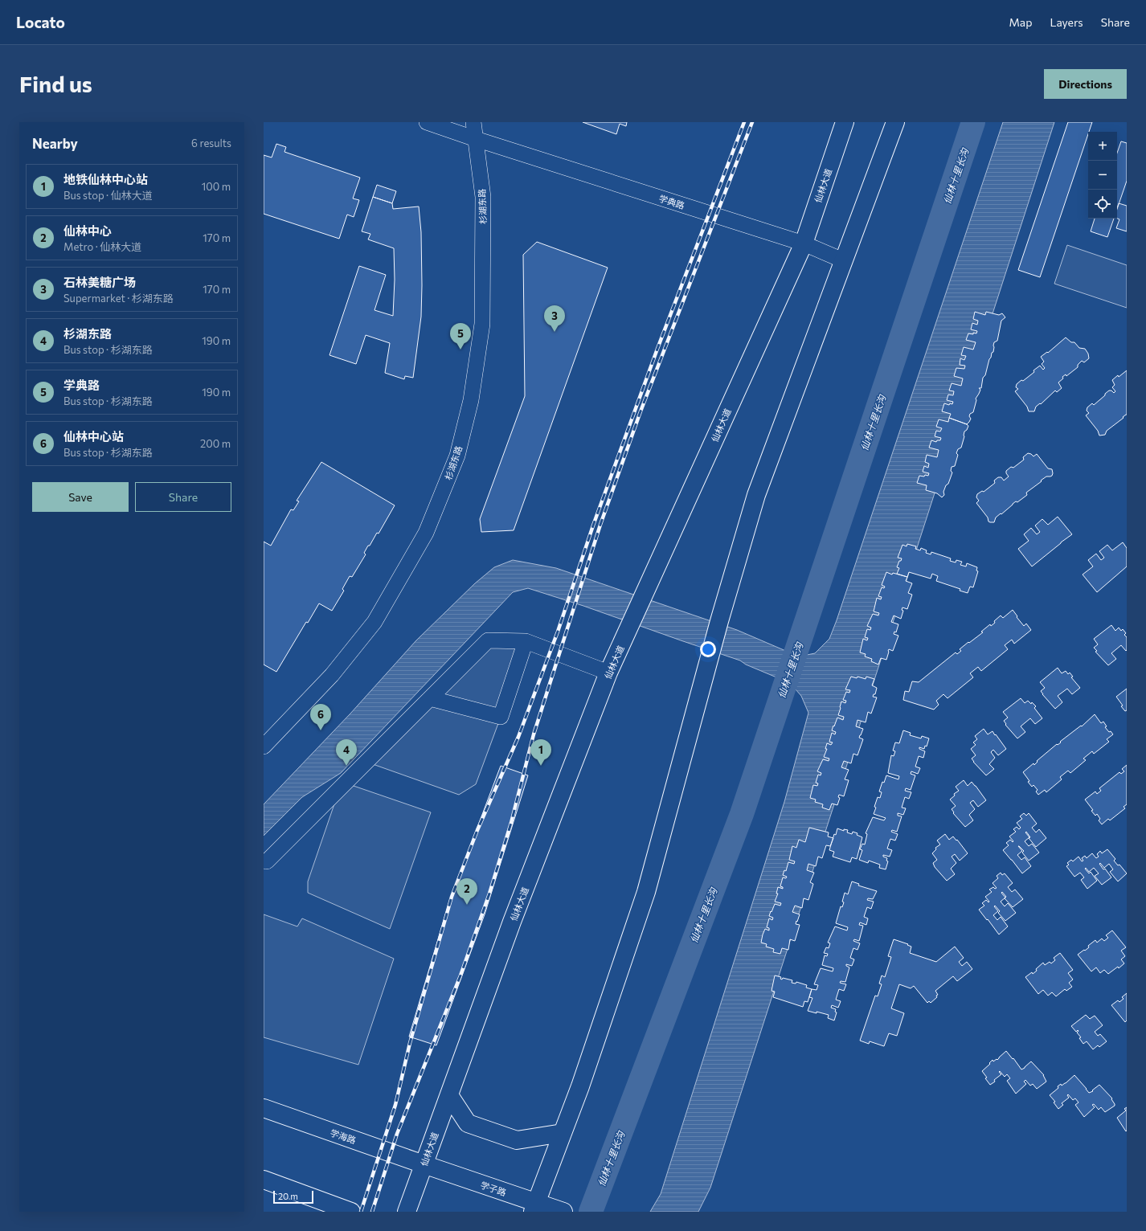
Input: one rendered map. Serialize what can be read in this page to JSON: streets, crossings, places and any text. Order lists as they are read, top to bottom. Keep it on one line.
{"streets":{"main road":["仙林大道","学海路","学子路"],"street":["学典路","杉湖东路"]},"crossings":[["仙林大道","学典路"],["仙林大道","学海路"],["仙林大道","学子路"],["学典路","杉湖东路"],["学海路","学子路"]],"water":["仙林十里长沟"],"scale_bar":"20 m","page":{"header":"Locato","nav":["Map","Layers","Share"],"buttons":["Directions",["Save","Share"]],"title":"Find us","heading":["Nearby","6 results"],"map_buttons":["+","−"],"list":[{"mark":"1","name":"地铁仙林中心站","note":"Bus stop · 仙林大道","value":"100 m"},{"mark":"2","name":"仙林中心","note":"Metro · 仙林大道","value":"170 m"},{"mark":"3","name":"石林美糖广场","note":"Supermarket · 杉湖东路","value":"170 m"},{"mark":"4","name":"杉湖东路","note":"Bus stop · 杉湖东路","value":"190 m"},{"mark":"5","name":"学典路","note":"Bus stop · 杉湖东路","value":"190 m"},{"mark":"6","name":"仙林中心站","note":"Bus stop · 杉湖东路","value":"200 m"}],"pins":["3","5","6","1","4","2"],"scale":"20 m"}}
